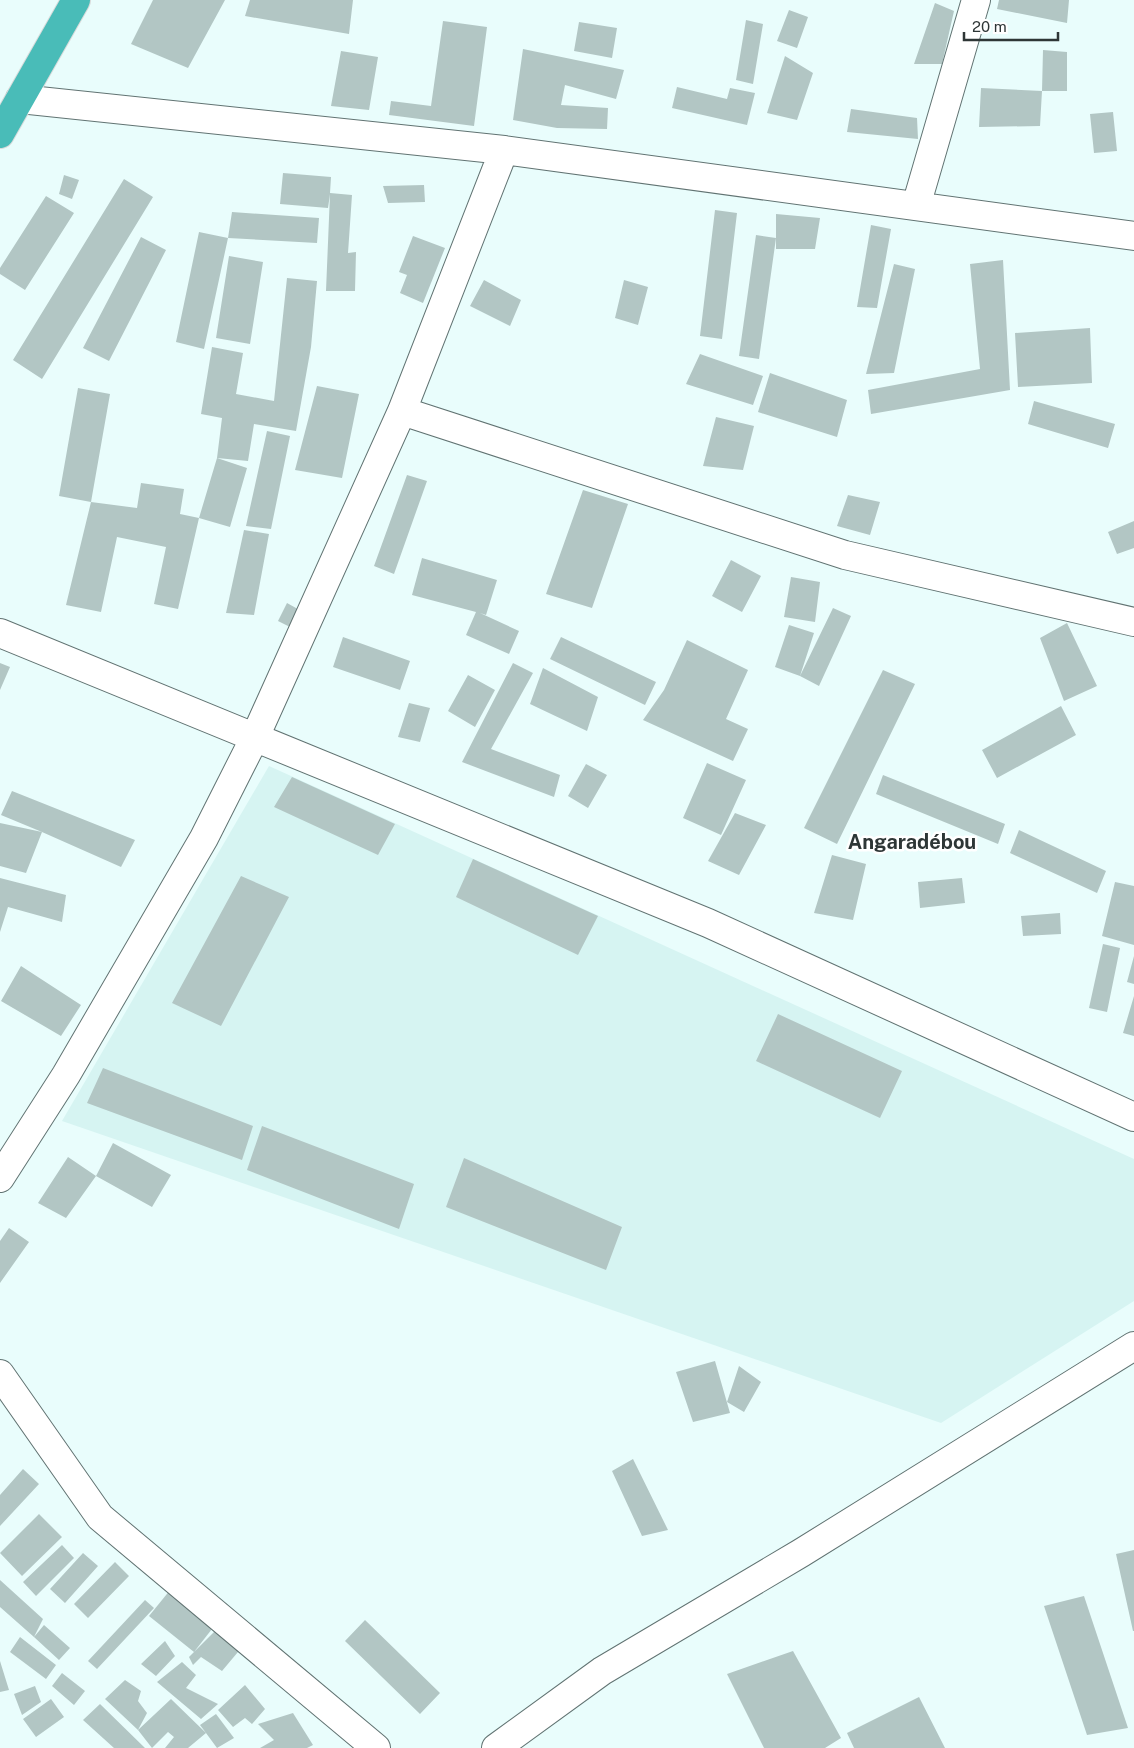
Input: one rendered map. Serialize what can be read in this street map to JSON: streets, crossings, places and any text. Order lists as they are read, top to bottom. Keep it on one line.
{"districts":["Angaradébou"],"scale_bar":"20 m"}
